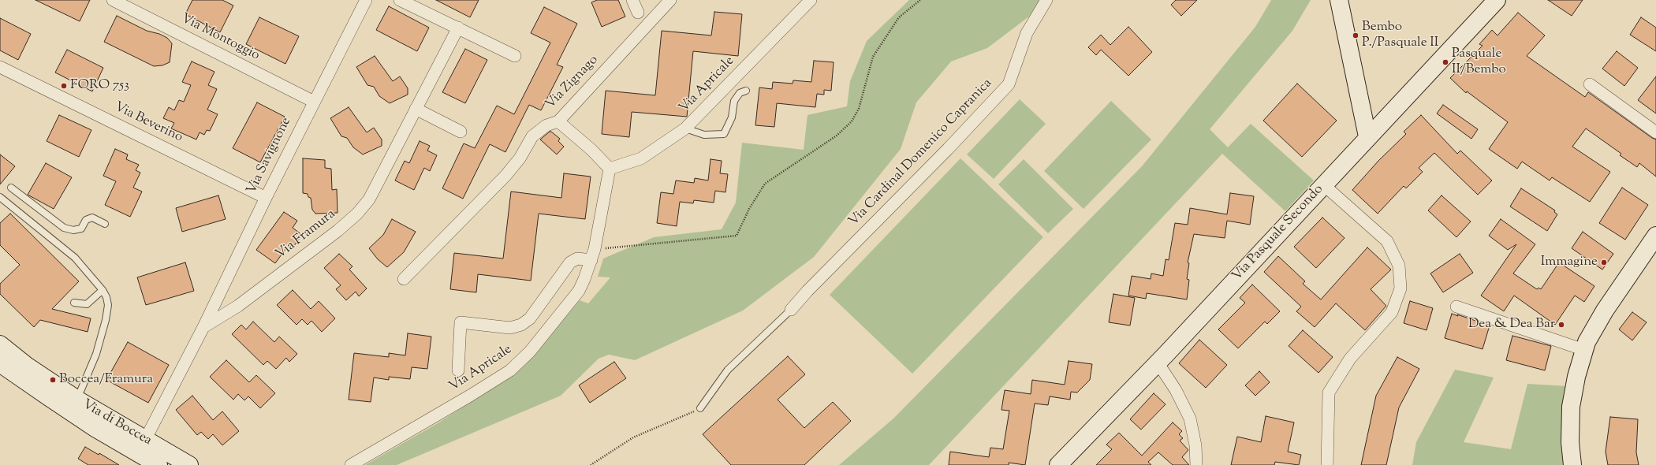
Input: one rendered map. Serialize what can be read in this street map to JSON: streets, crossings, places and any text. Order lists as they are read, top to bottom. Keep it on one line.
{"streets":{"street":["Via Montoggio","Via Zignago","Via Apricale","Via Beverino","Via Cardinal Domenico Capranica","Via Savignone","Via Pasquale Secondo","Via Framura","Via di Boccea"]},"crossings":[["Via Montoggio","Via Savignone"],["Via Beverino","Via Savignone"],["Via Savignone","Via Framura"],["Via Framura","Via di Boccea"]],"places":["Bembo P./Pasquale II","Pasquale II/Bembo","FORO 753","Immagine","Dea & Dea Bar","Boccea/Framura"]}
